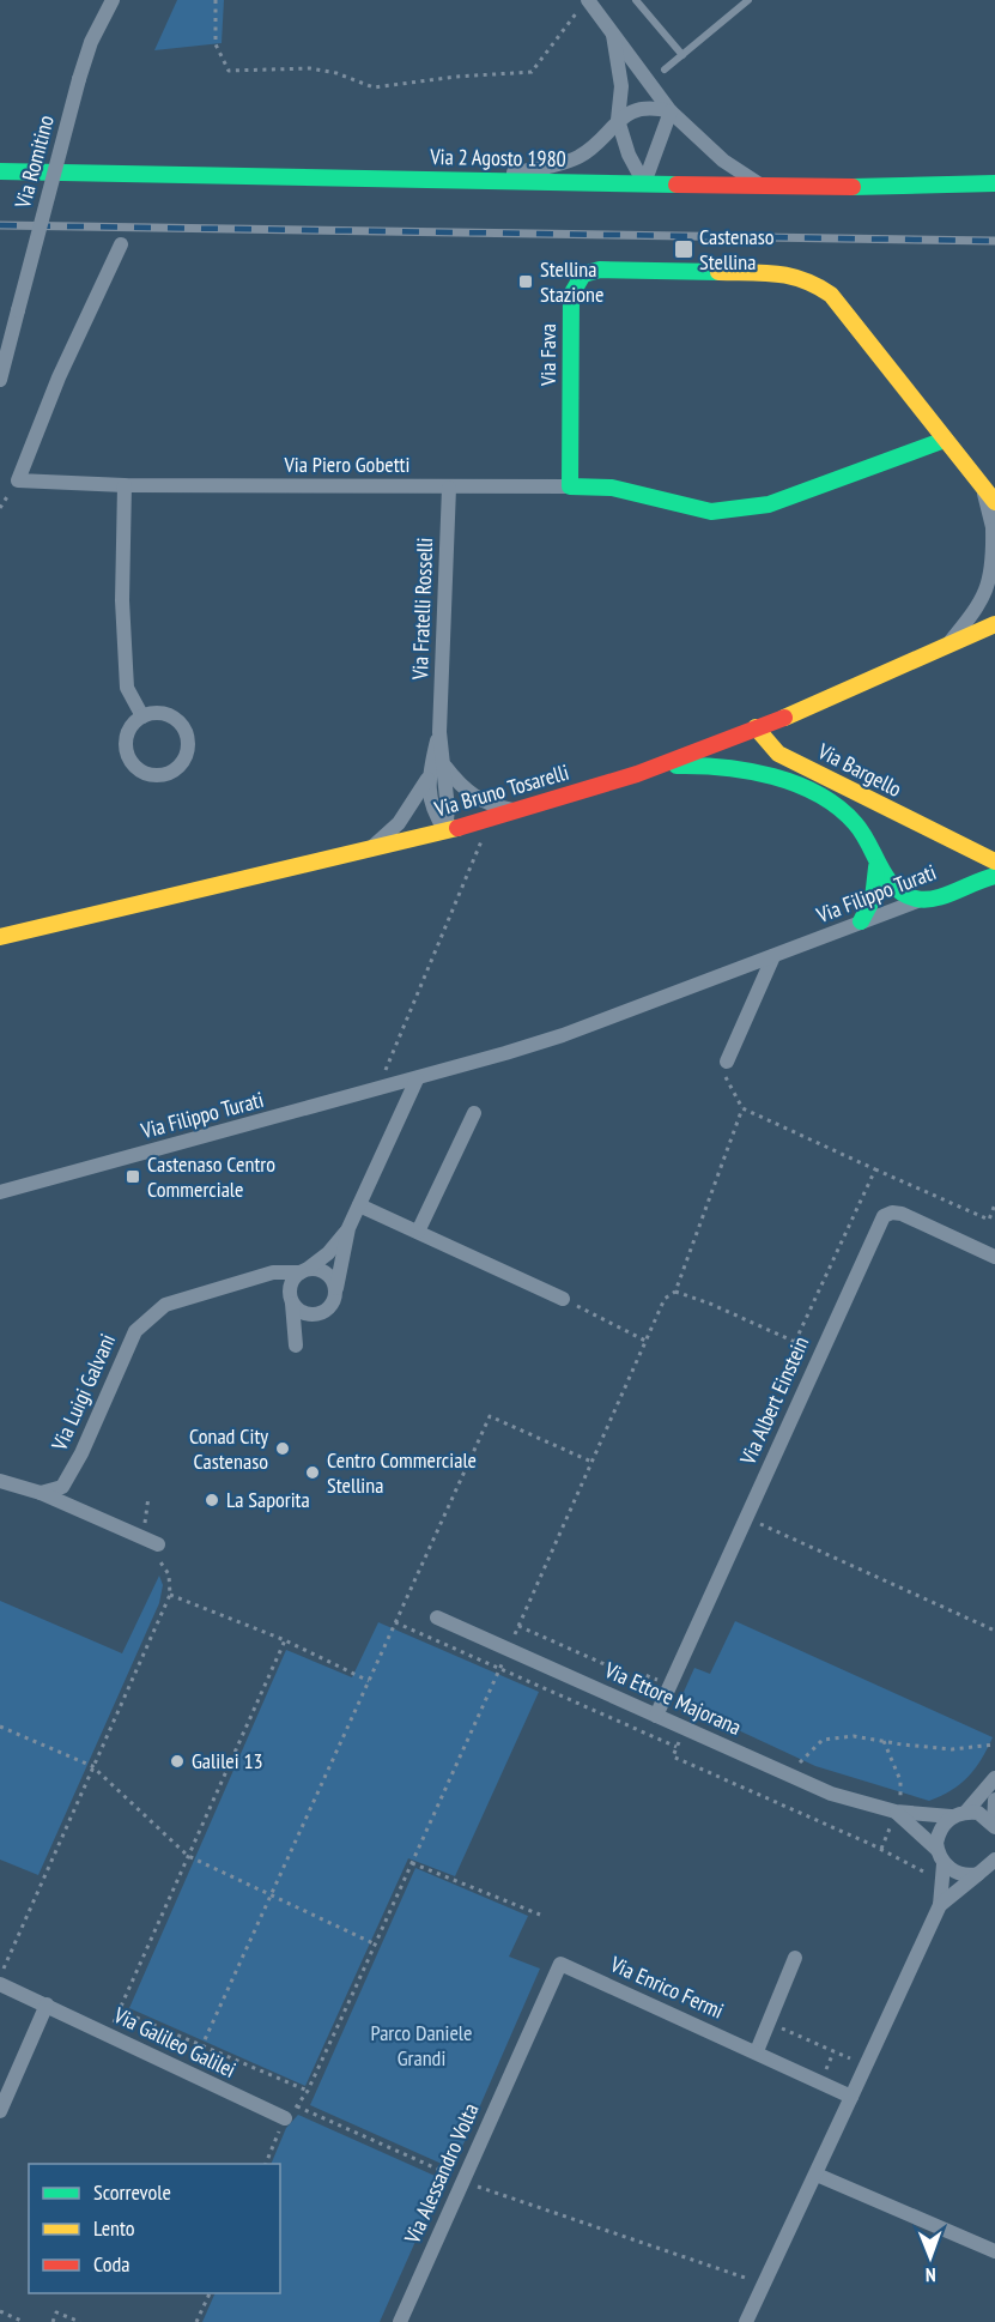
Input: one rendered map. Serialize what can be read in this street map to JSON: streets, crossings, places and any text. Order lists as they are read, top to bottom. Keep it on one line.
{"streets":{"street":["Via 2 Agosto 1980","Via Romitino","Via Fava","Via Piero Gobetti","Via Fratelli Rosselli","Via Bargello","Via Bruno Tosarelli","Via Filippo Turati","Via Luigi Galvani","Via Albert Einstein","Via Ettore Majorana","Via Enrico Fermi","Via Galileo Galilei","Via Alessandro Volta"]},"crossings":[["Via Fava","Via Piero Gobetti"],["Via Fava","Via Bruno Tosarelli"],["Via Piero Gobetti","Via Fratelli Rosselli"],["Via Fratelli Rosselli","Via Bruno Tosarelli"],["Via Bargello","Via Bruno Tosarelli"],["Via Bargello","Via Filippo Turati"],["Via Albert Einstein","Via Ettore Majorana"],["Via Enrico Fermi","Via Alessandro Volta"]],"parks":["Parco Daniele Grandi"],"places":{"transit":["Castenaso Stellina","Stellina Stazione","Castenaso Centro Commerciale"],"other":["Conad City Castenaso","Centro Commerciale Stellina","La Saporita","Galilei 13"]},"legend":["Scorrevole","Lento","Coda"],"north":"bottom"}
